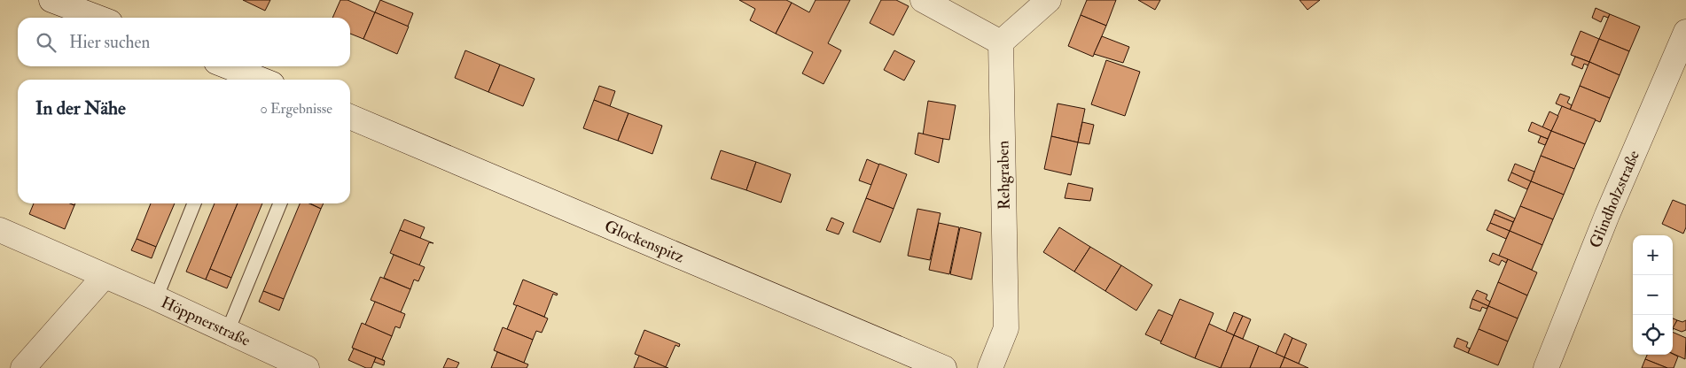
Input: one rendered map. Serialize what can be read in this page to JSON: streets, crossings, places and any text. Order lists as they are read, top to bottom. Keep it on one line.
{"streets":{"street":["Rehgraben","Glindholzstraße","Glockenspitz","Höppnerstraße"]},"page":{"search":"Hier suchen","heading":["In der Nähe","0 Ergebnisse"],"map_buttons":["+","−"]}}
